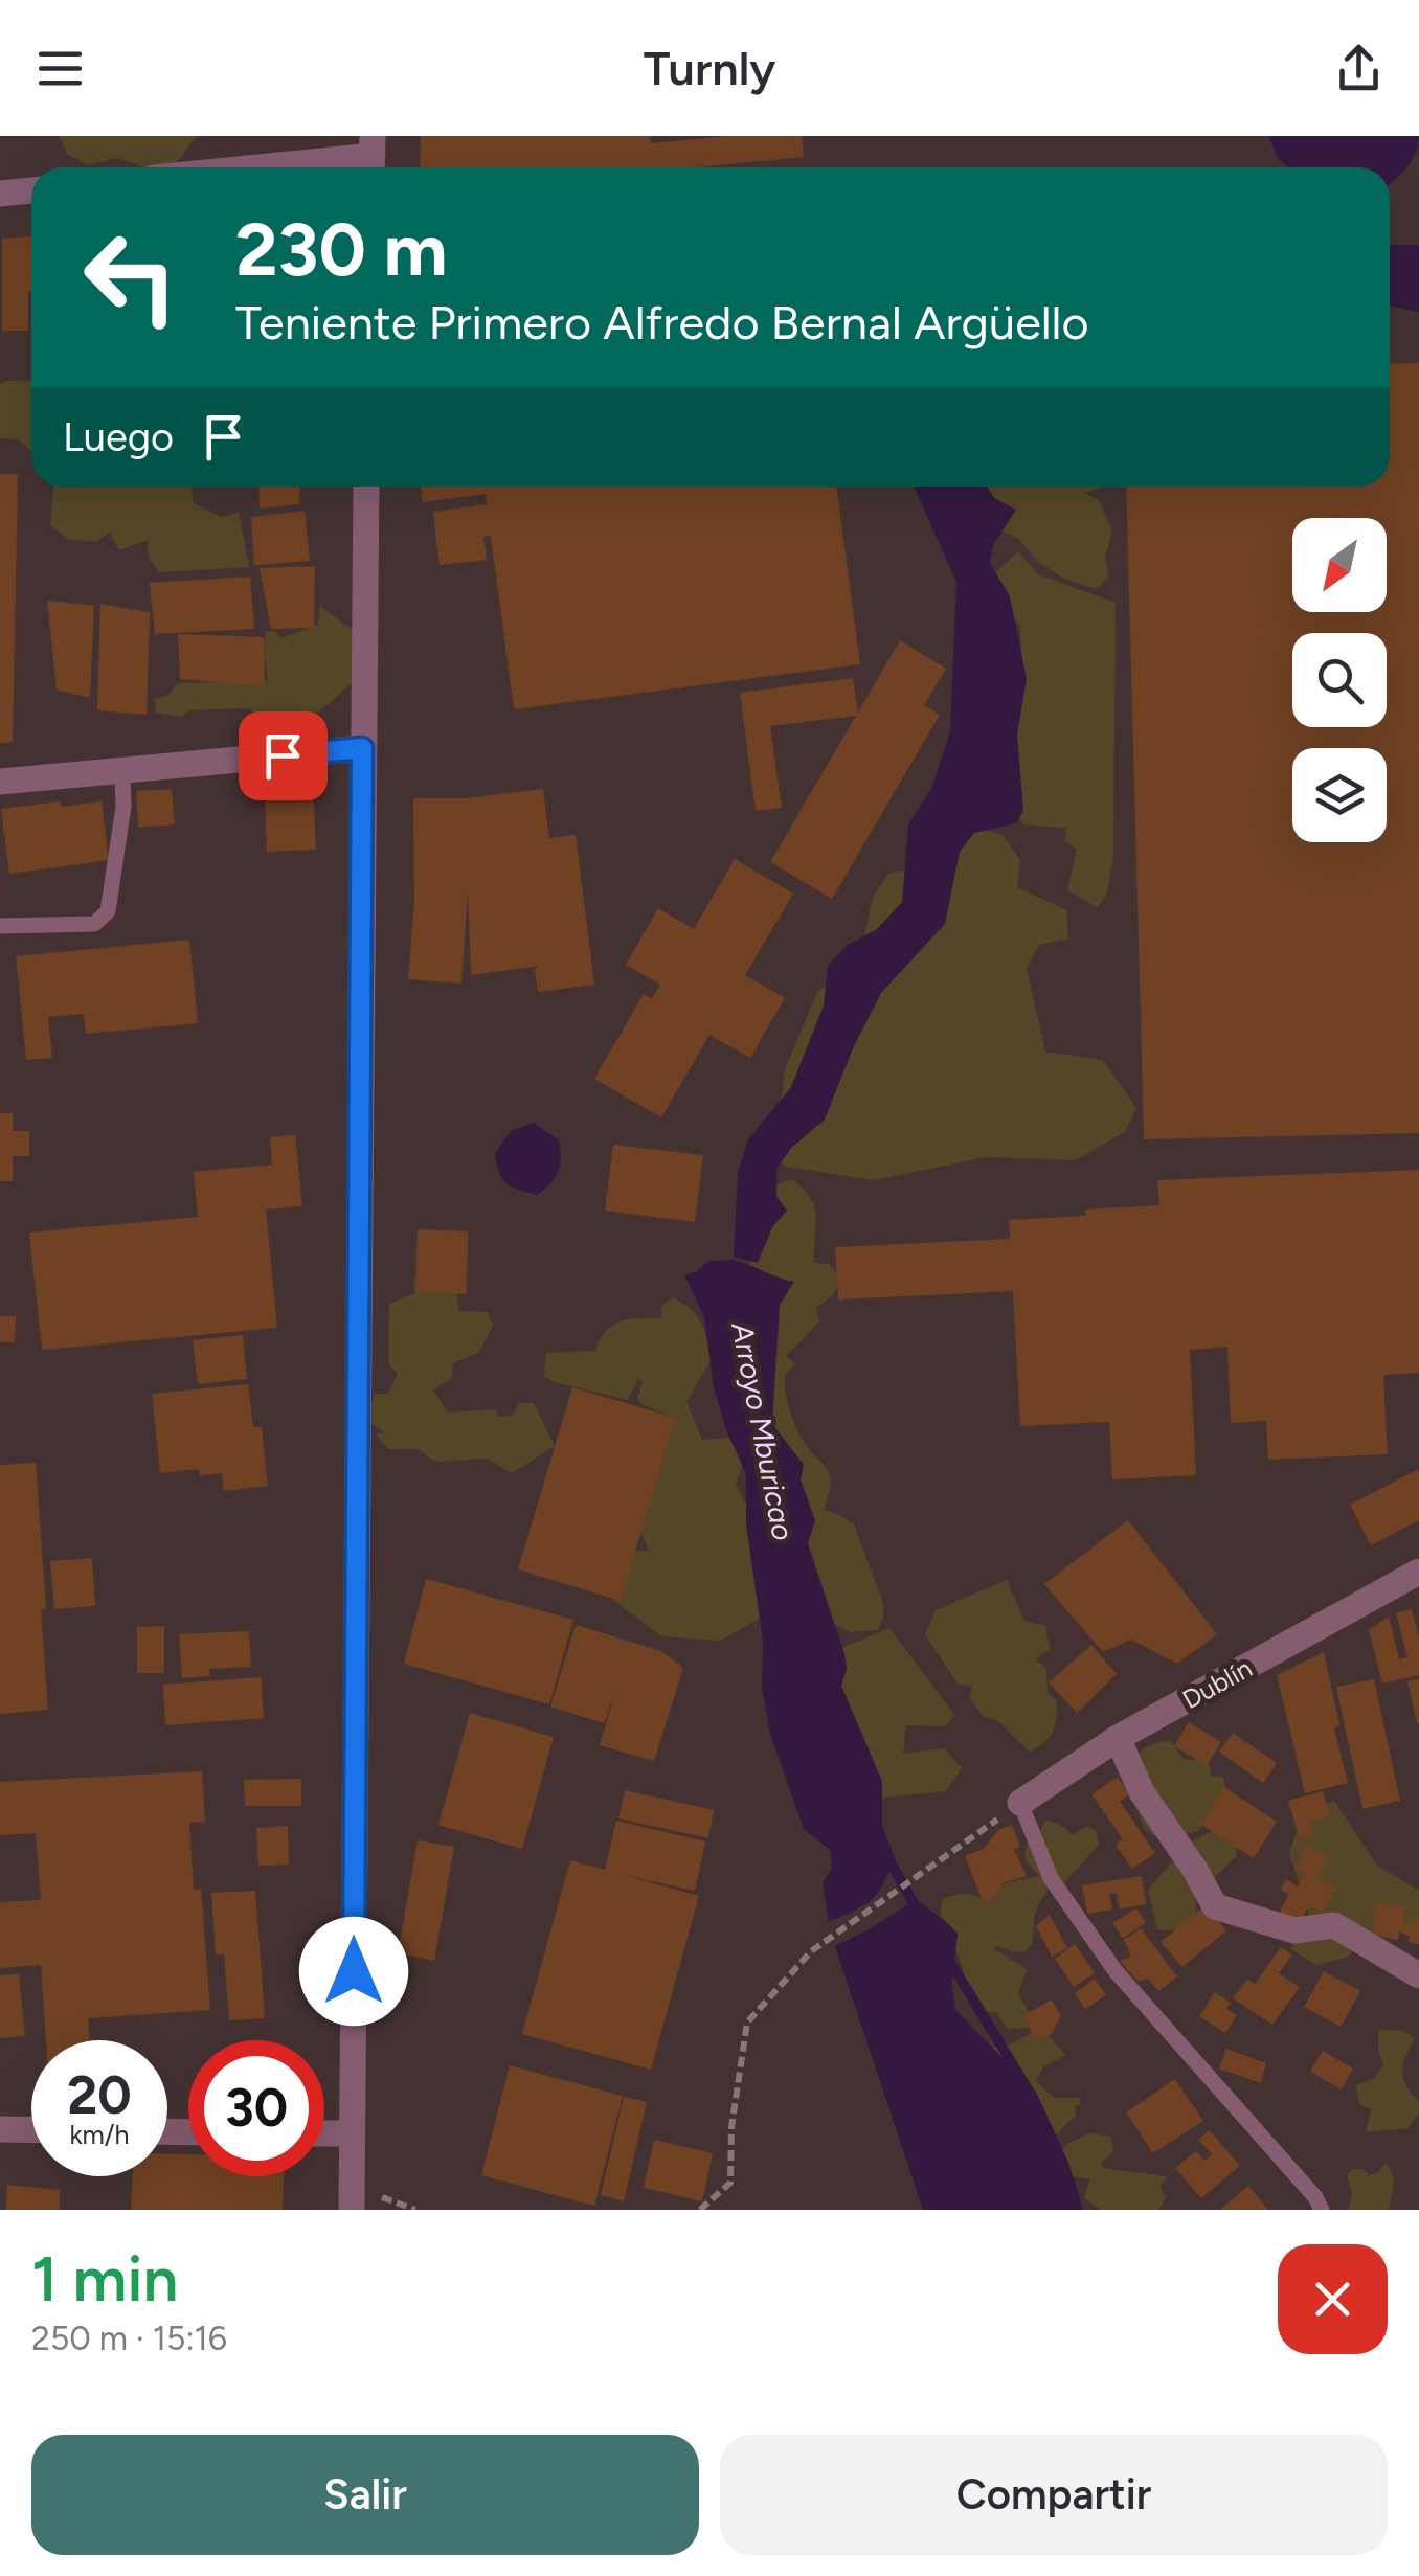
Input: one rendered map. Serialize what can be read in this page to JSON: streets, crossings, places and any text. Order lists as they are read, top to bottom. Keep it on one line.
{"streets":{"street":["Dublín"]},"water":["Arroyo Mburicao"],"north":"bottom left","page":{"header":"Turnly","turn":["230 m","Teniente Primero Alfredo Bernal Argüello"],"then":"Luego","speed":"20 km/h","limit":"30","heading":["1 min","250 m · 15:16"],"buttons":["Salir","Compartir"]}}
